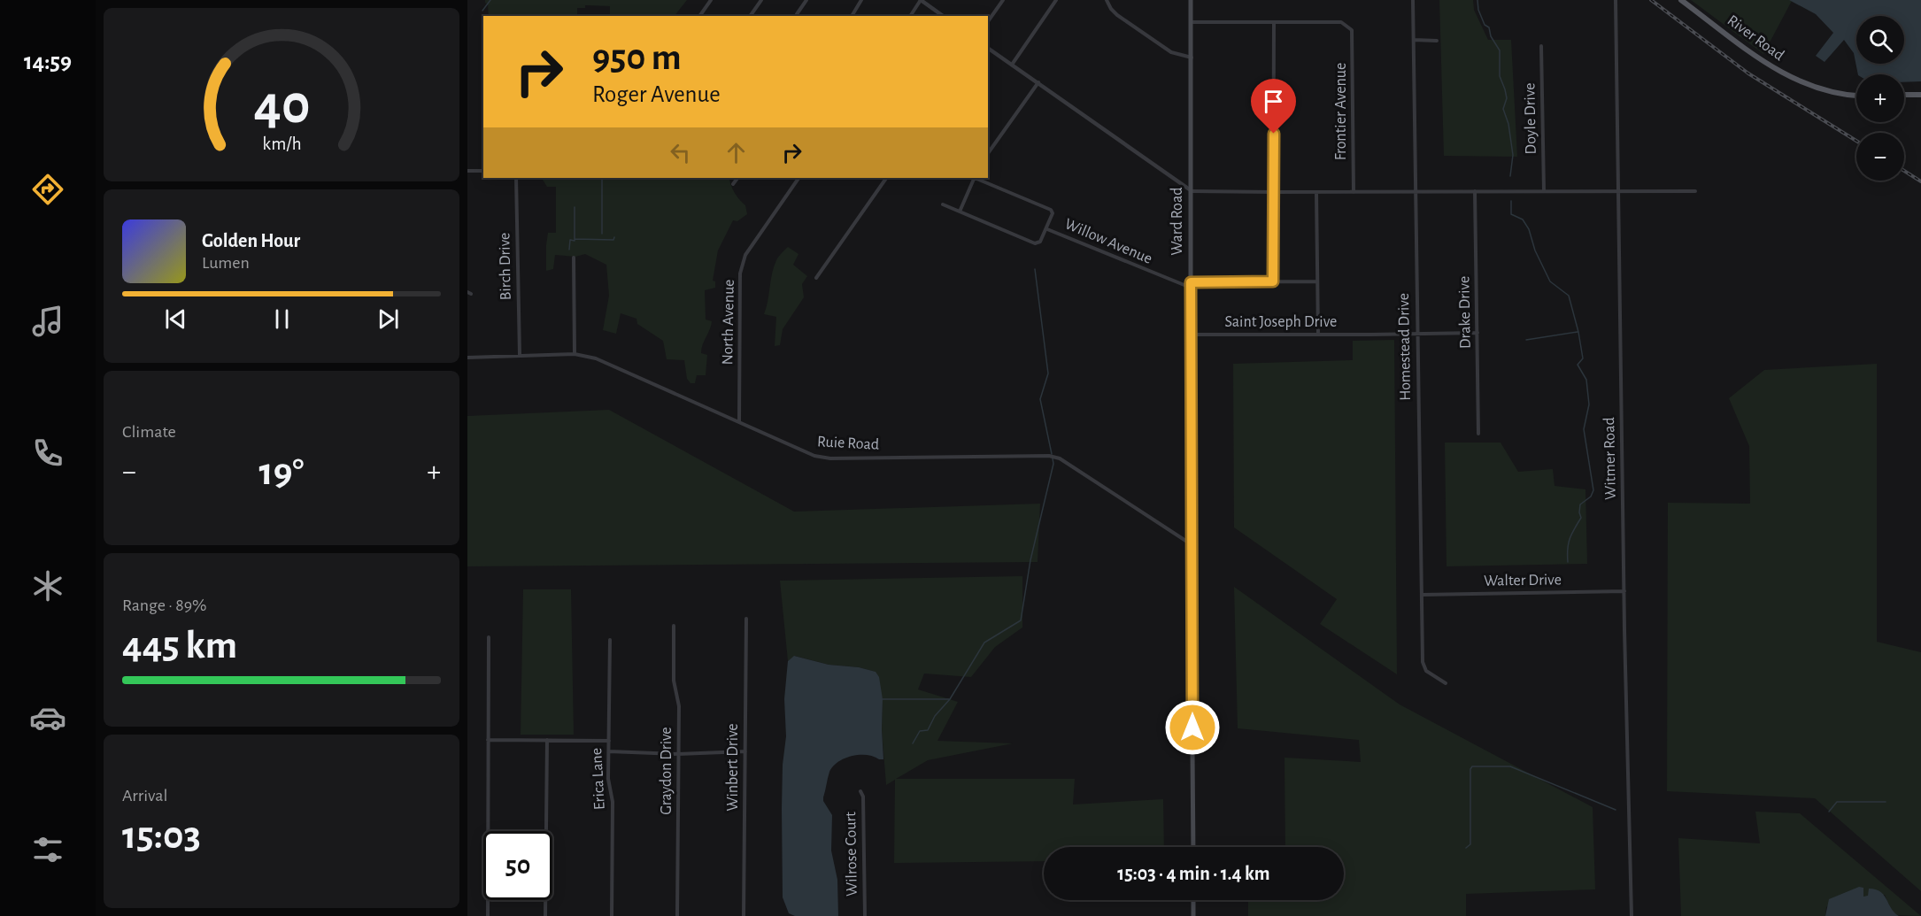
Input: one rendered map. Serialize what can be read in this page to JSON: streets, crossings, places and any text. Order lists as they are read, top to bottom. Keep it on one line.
{"streets":{"main road":["River Road","Ward Road"],"street":["Frontier Avenue","Doyle Drive","Willow Avenue","Birch Drive","Drake Drive","North Avenue","Saint Joseph Drive","Homestead Drive","Ruie Road","Witmer Road","Walter Drive","Winbert Drive","Graydon Drive","Erica Lane","Wilrose Court"]},"crossings":[["Ward Road","Willow Avenue"],["Ward Road","Saint Joseph Drive"],["Ward Road","Ruie Road"],["Birch Drive","Ruie Road"],["Drake Drive","Saint Joseph Drive"],["North Avenue","Ruie Road"],["Saint Joseph Drive","Homestead Drive"],["Homestead Drive","Walter Drive"],["Witmer Road","Walter Drive"]],"page":{"tabs":"14:59","map_buttons":["+","−"],"turn":["950 m","Roger Avenue"],"song":["Golden Hour","Lumen"],"tile":["Climate",["Range · 89%","445 km"],["Arrival","15:03"]],"heat":["−","19°","+"],"limit":"50","trip":"15:03 · 4 min · 1.4 km","gauge":["40","km/h"]}}
